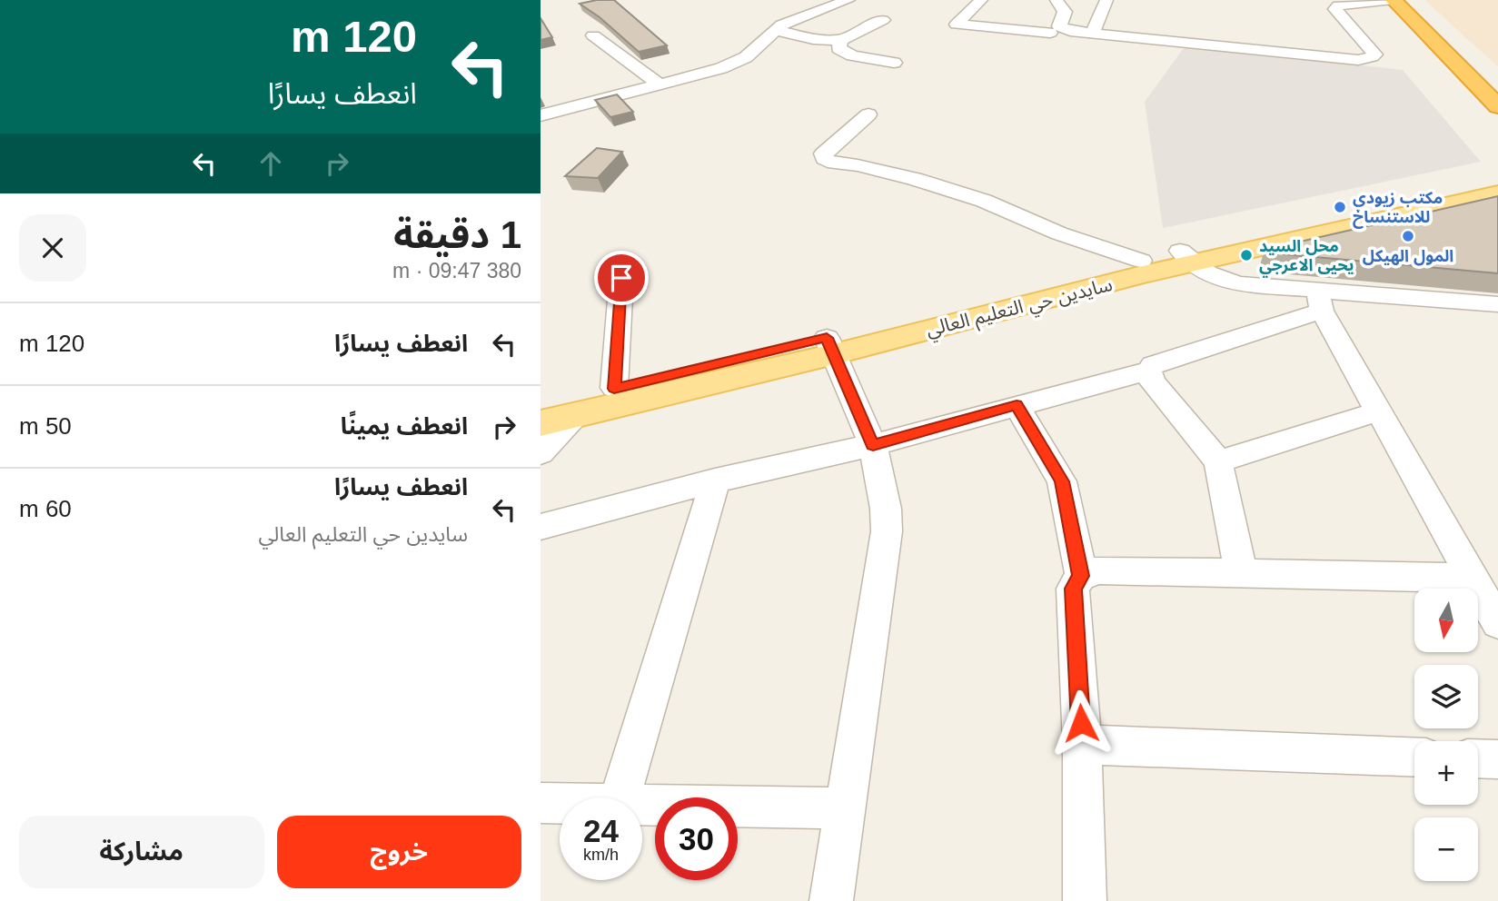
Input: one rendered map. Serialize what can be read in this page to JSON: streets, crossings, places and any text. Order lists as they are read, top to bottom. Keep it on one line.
{"streets":{"main road":["سايدين حي التعليم العالي"]},"places":["مكتب زيودي للاستنساخ","المول الهيكل","محل السيد يحيى الاعرجي"],"north":"bottom","page":{"turn":["120 m","انعطف يسارًا"],"heading":["1 دقيقة","380 m · 09:47"],"list":[{"name":"انعطف يسارًا","value":"120 m"},{"name":"انعطف يمينًا","value":"50 m"},{"name":"انعطف يسارًا","note":"سايدين حي التعليم العالي","value":"60 m"}],"map_buttons":["+","−"],"speed":"24 km/h","limit":"30","buttons":["خروج","مشاركة"]}}
